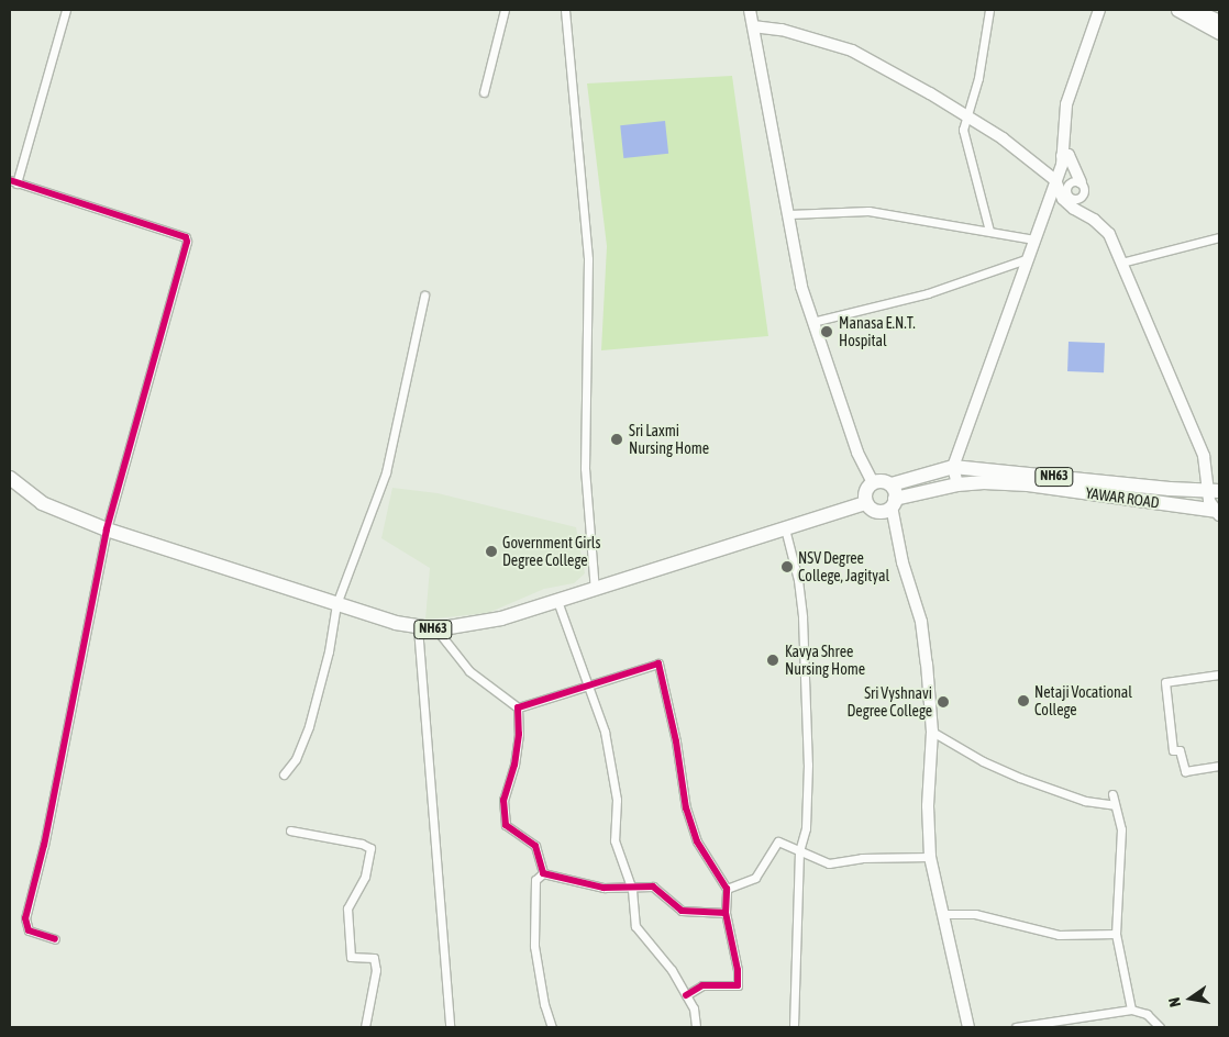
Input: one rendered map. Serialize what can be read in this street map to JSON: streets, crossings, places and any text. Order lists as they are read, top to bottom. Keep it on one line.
{"streets":{"highway":["NH63","YAWAR ROAD"]},"crossings":[["NH63","YAWAR ROAD"]],"places":["Manasa E.N.T. Hospital","Sri Laxmi Nursing Home","Government Girls Degree College","NSV Degree College, Jagityal","Kavya Shree Nursing Home","Netaji Vocational College","Sri Vyshnavi Degree College"],"north":"left"}
